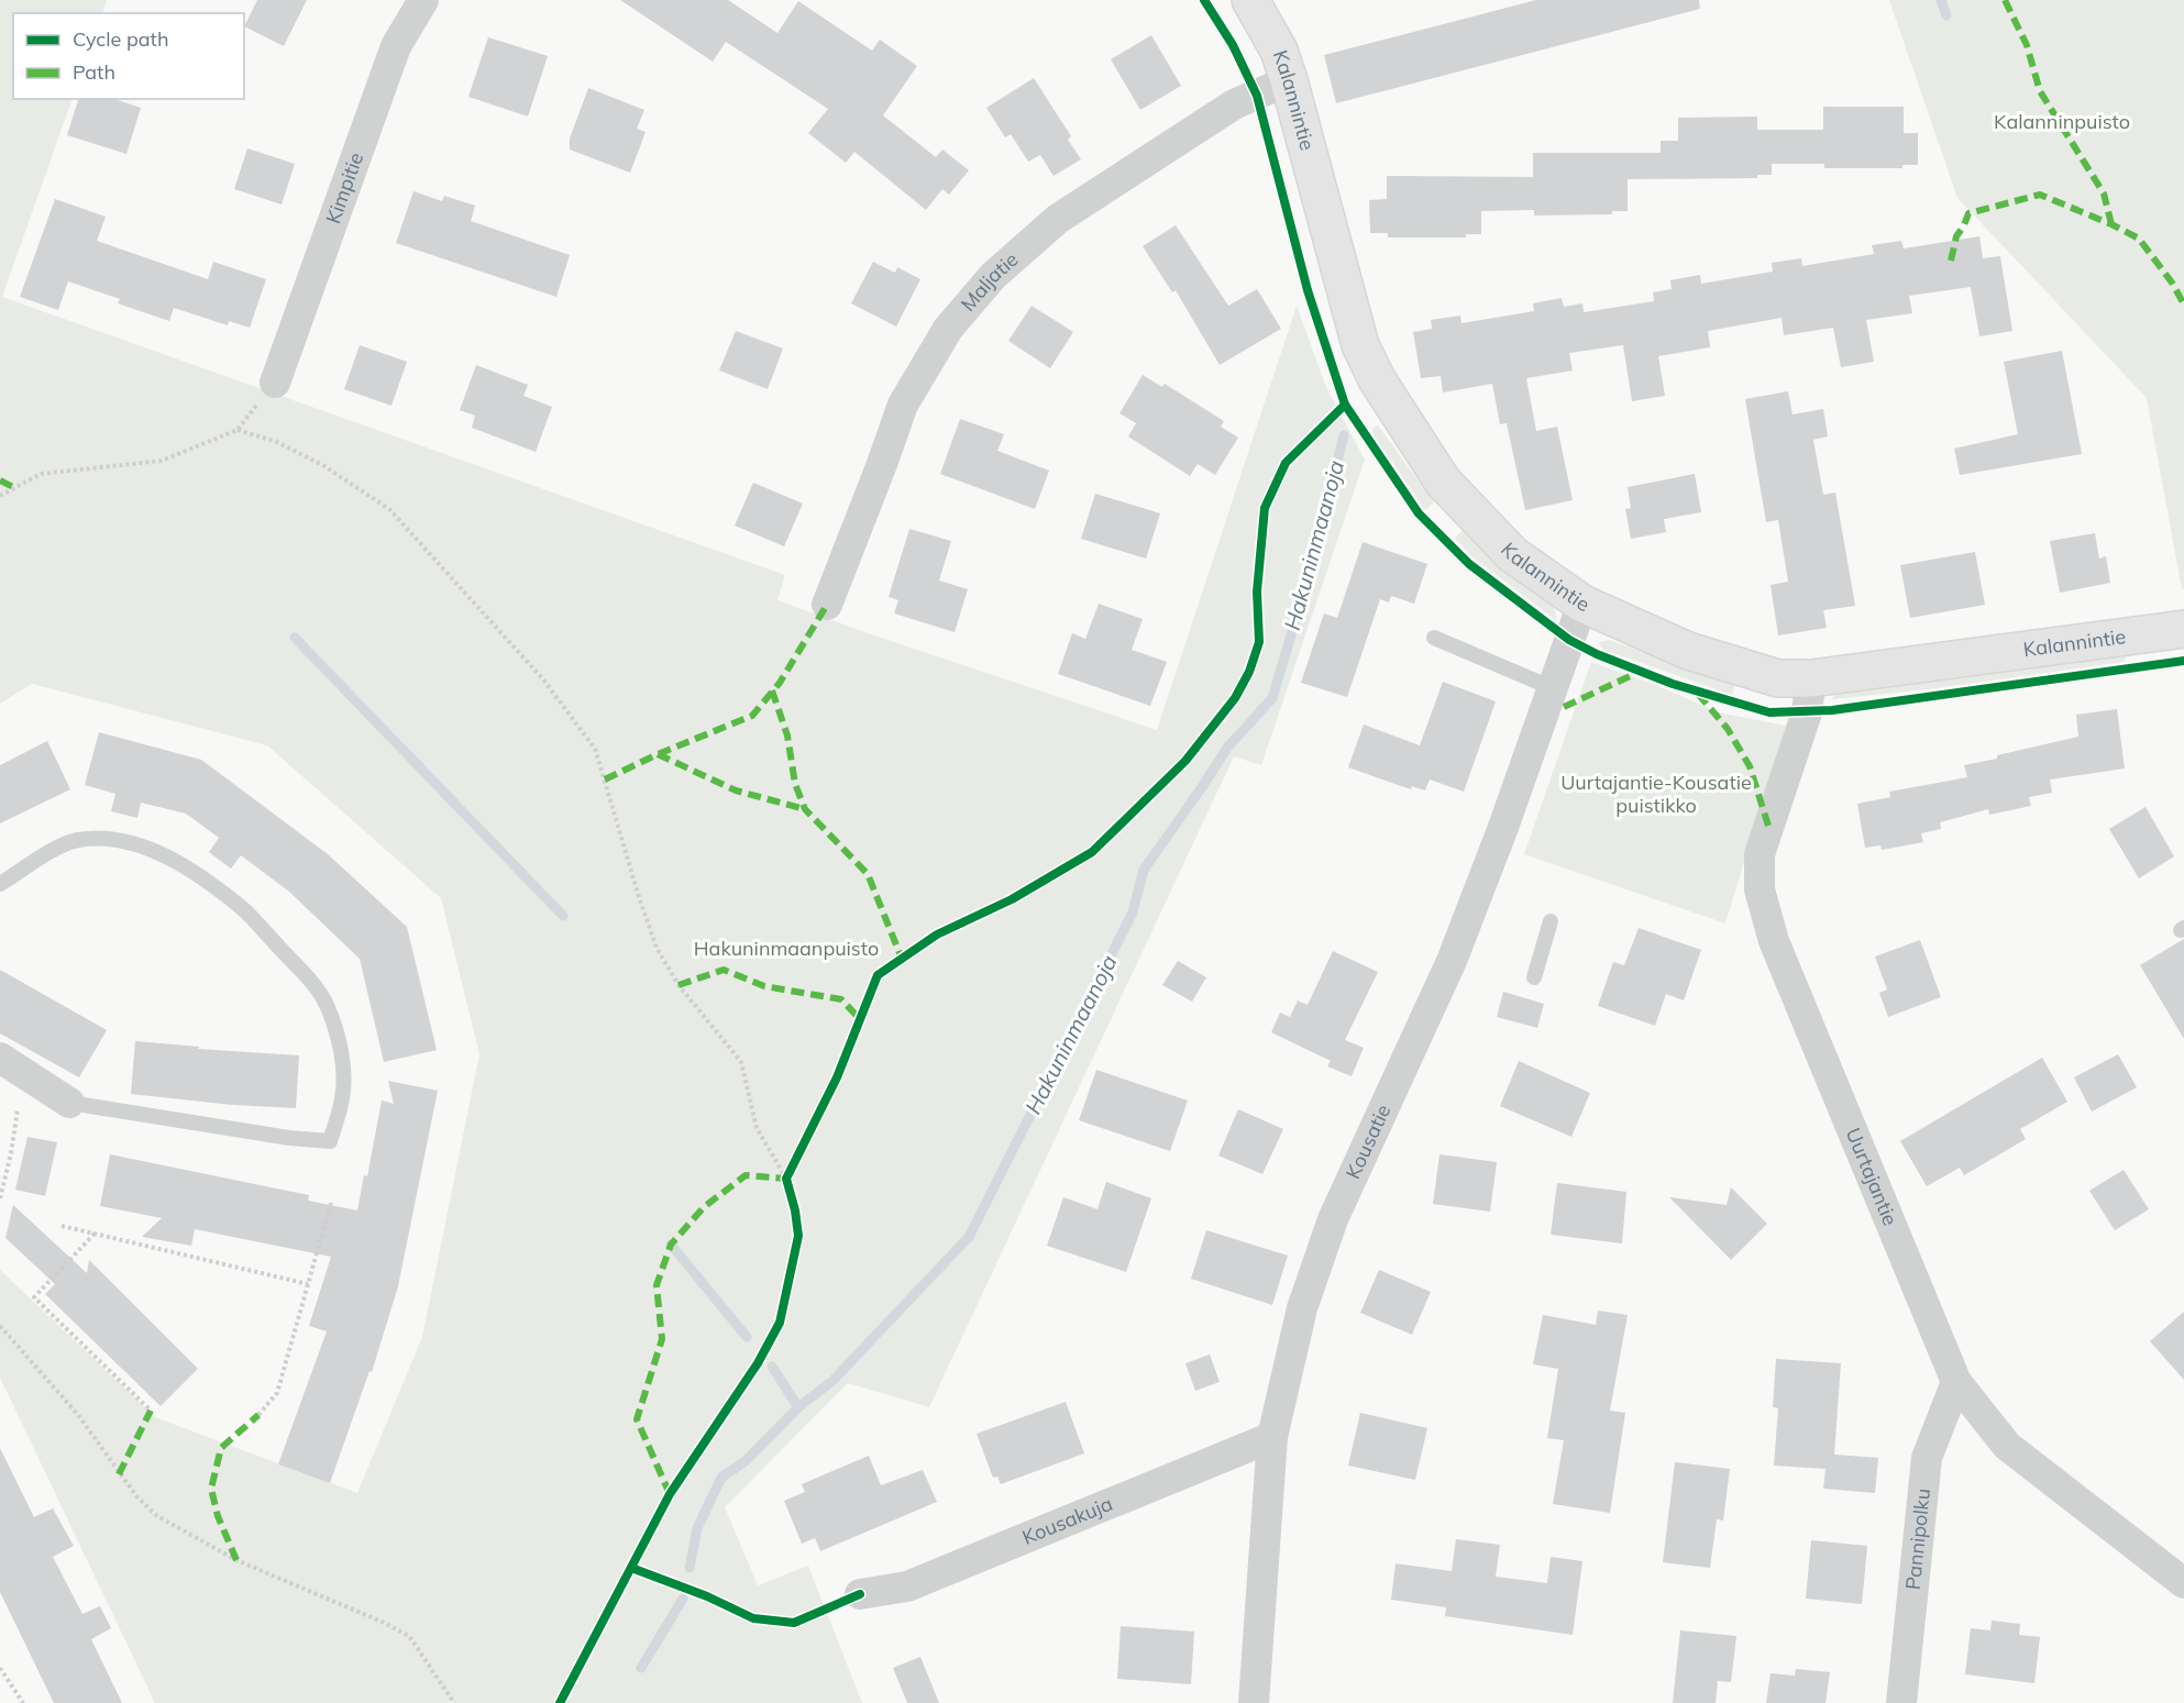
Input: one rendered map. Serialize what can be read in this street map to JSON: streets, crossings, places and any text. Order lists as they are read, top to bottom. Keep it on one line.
{"streets":{"street":["Kalannintie","Kimpitie","Maljatie","Kousatie","Uurtajantie","Kousakuja","Pannipolku"]},"crossings":[["Kalannintie","Maljatie"],["Kalannintie","Kousatie"],["Kalannintie","Uurtajantie"],["Kousatie","Kousakuja"],["Uurtajantie","Pannipolku"]],"water":["Hakuninmaanoja"],"parks":["Kalanninpuisto","Uurtajantie-Kousatie puistikko","Hakuninmaanpuisto"],"legend":["Cycle path","Path"]}
